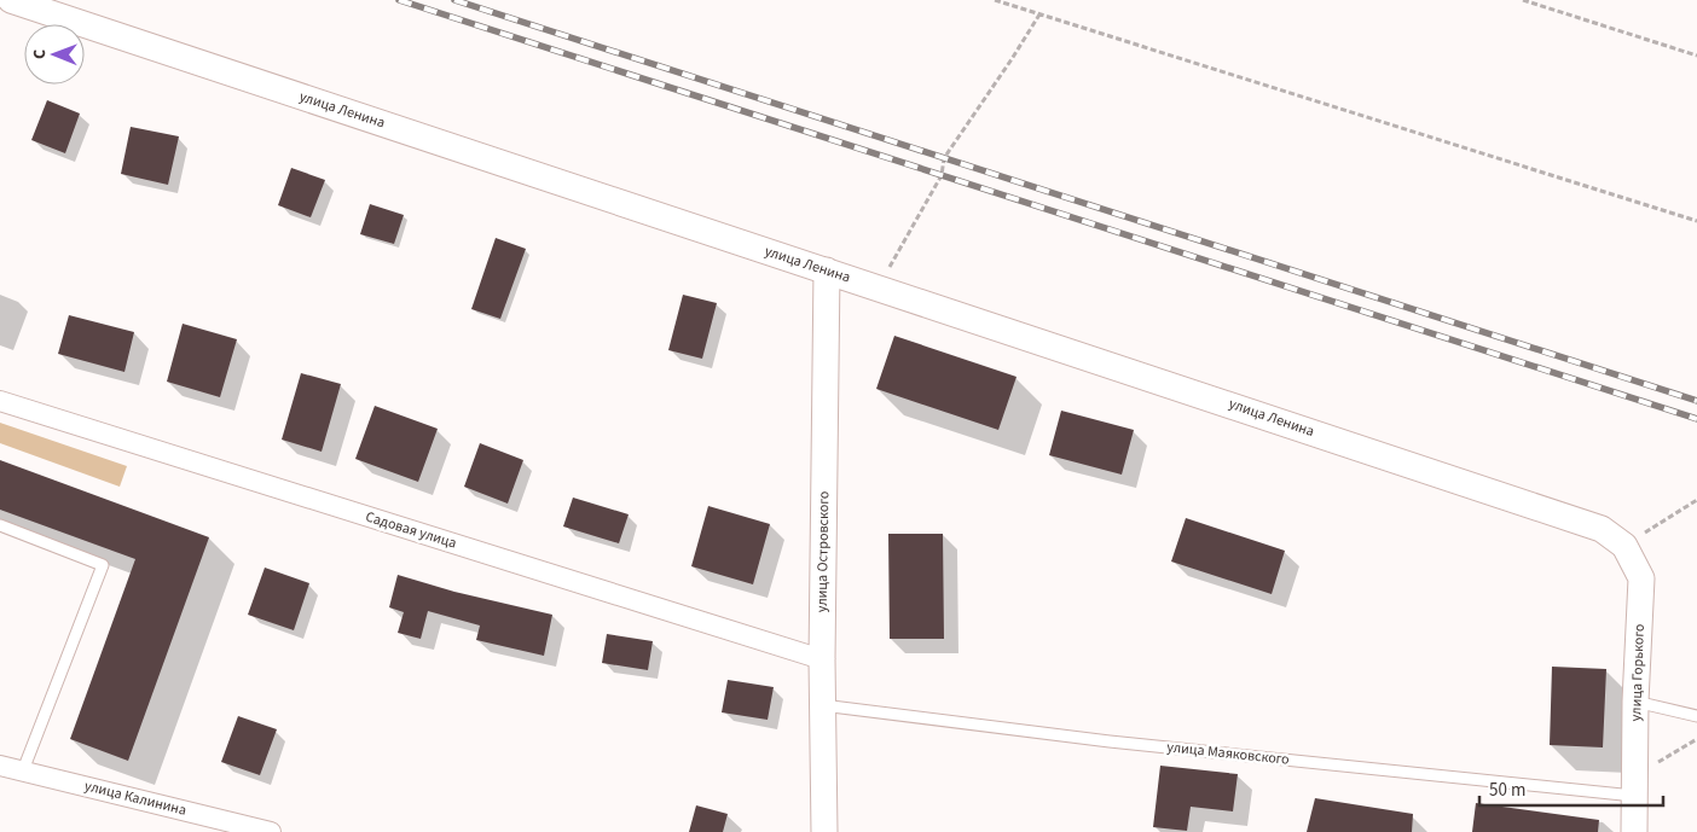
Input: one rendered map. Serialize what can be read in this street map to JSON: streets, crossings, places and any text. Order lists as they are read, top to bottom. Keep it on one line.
{"streets":{"street":["улица Ленина","Садовая улица","улица Островского","улица Горького","улица Калинина"],"lane":["улица Маяковского"]},"crossings":[["улица Ленина","улица Островского"],["улица Ленина","улица Горького"],["Садовая улица","улица Островского"],["улица Островского","улица Маяковского"],["улица Горького","улица Маяковского"]],"scale_bar":"50 m","north":"left"}
